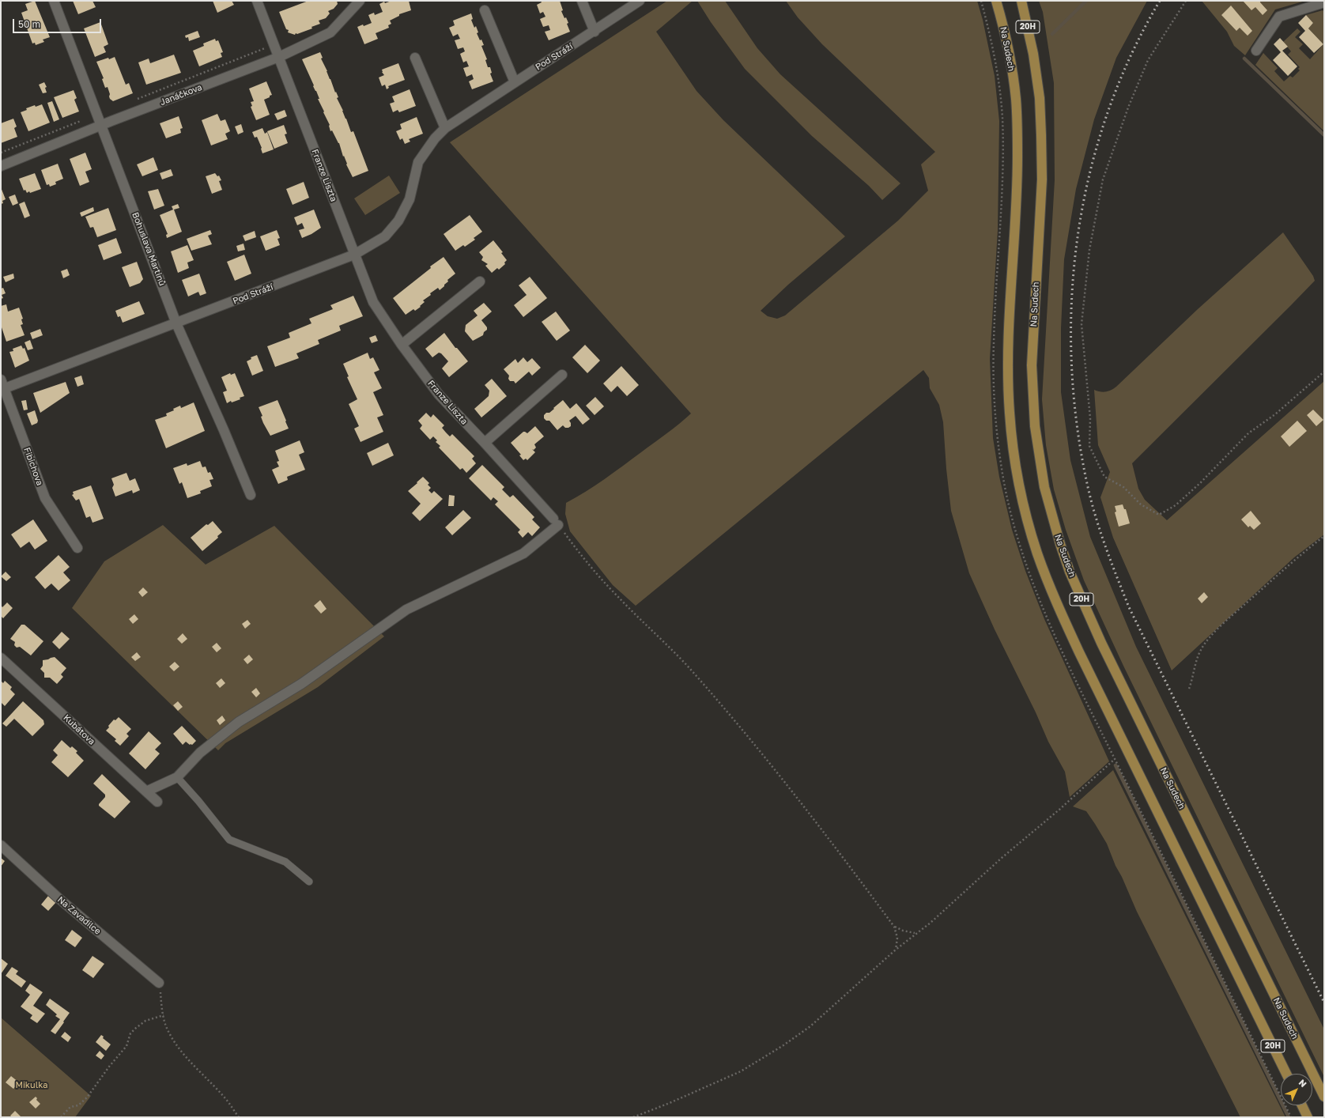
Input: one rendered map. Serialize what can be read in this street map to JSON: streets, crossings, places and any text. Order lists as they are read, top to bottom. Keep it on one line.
{"streets":{"main road":["20H","Na Sudech"],"street":["Pod Stráží","Janáčkova","Franze Liszta","Bohuslava Martinů","Fibichova","Kubátova","Na Zavadilce"]},"crossings":[["Pod Stráží","Franze Liszta"],["Pod Stráží","Bohuslava Martinů"],["Pod Stráží","Fibichova"],["Janáčkova","Franze Liszta"],["Janáčkova","Bohuslava Martinů"]],"parks":["Mikulka"],"scale_bar":"50 m","north":"top right"}
